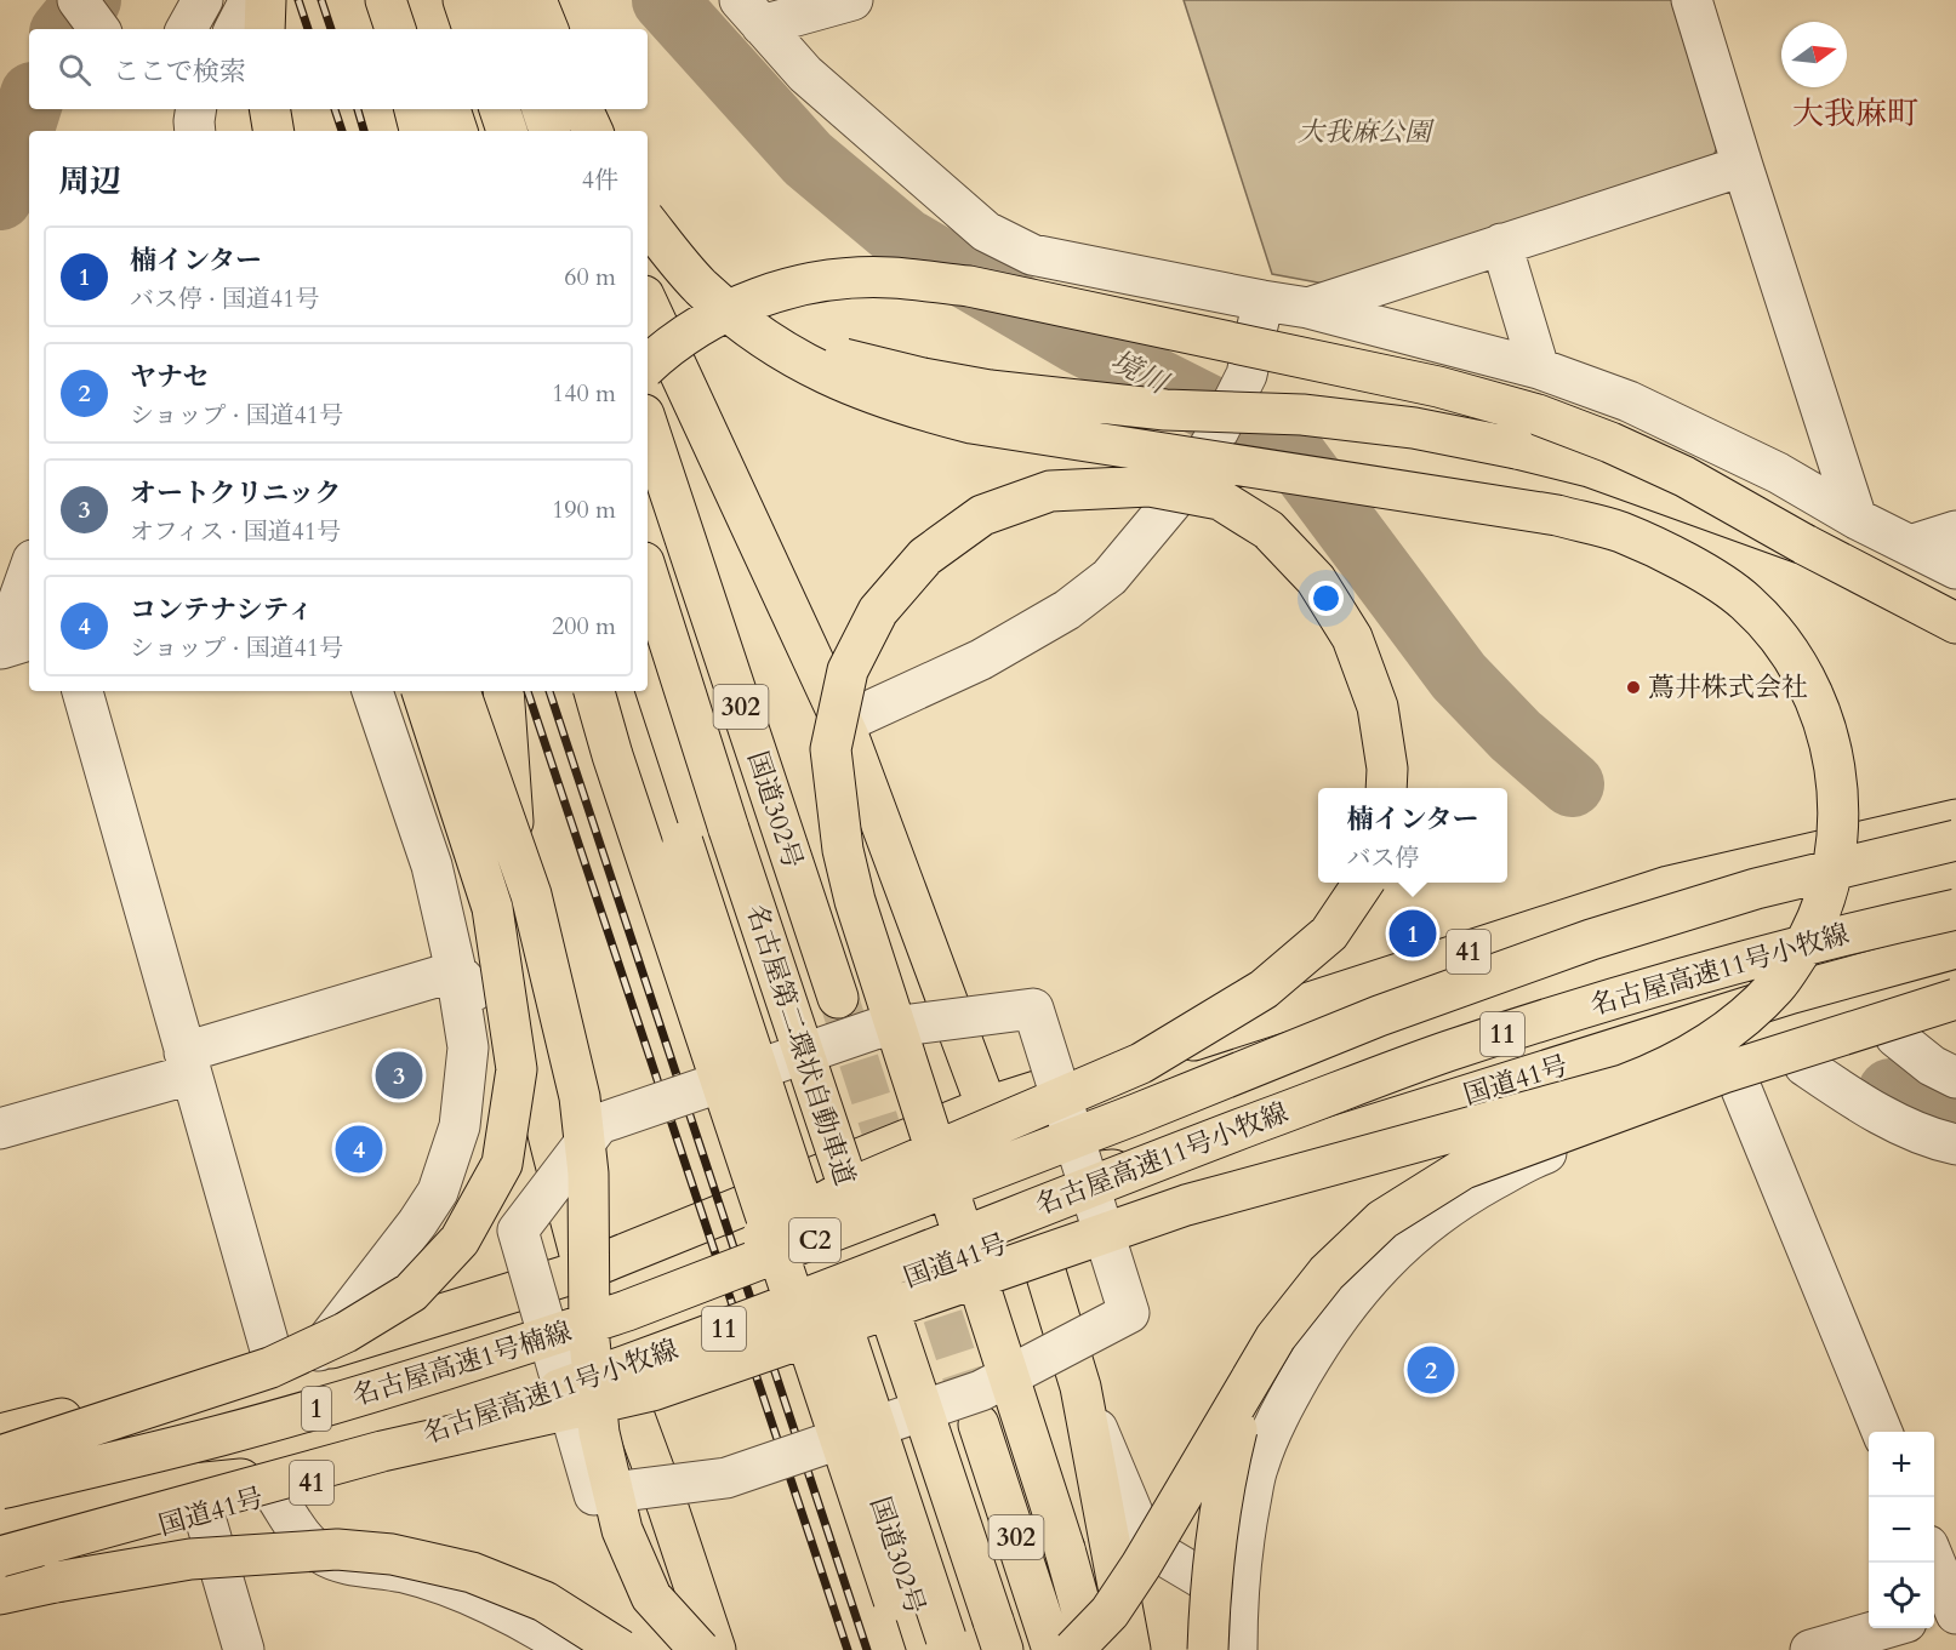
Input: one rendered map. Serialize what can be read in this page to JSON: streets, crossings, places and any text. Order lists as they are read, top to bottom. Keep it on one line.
{"streets":{"highway":["302","国道302号","41","名古屋高速11号小牧線","11","名古屋第二環状自動車道","国道41号","C2","名古屋高速1号楠線","1"]},"crossings":[["名古屋高速11号小牧線","国道41号"],["名古屋高速11号小牧線","名古屋高速1号楠線"],["名古屋高速11号小牧線","1"],["国道41号","1"]],"districts":["大我麻町"],"water":["境川"],"parks":["大我麻公園"],"places":["蔦井株式会社"],"north":"right","page":{"search":"ここで検索","heading":["周辺","4件"],"list":[{"mark":"1","name":"楠インター","note":"バス停 · 国道41号","value":"60 m"},{"mark":"2","name":"ヤナセ","note":"ショップ · 国道41号","value":"140 m"},{"mark":"3","name":"オートクリニック","note":"オフィス · 国道41号","value":"190 m"},{"mark":"4","name":"コンテナシティ","note":"ショップ · 国道41号","value":"200 m"}],"popup":["楠インター","バス停"],"pins":["1","3","4","2"],"map_buttons":["+","−"]}}
